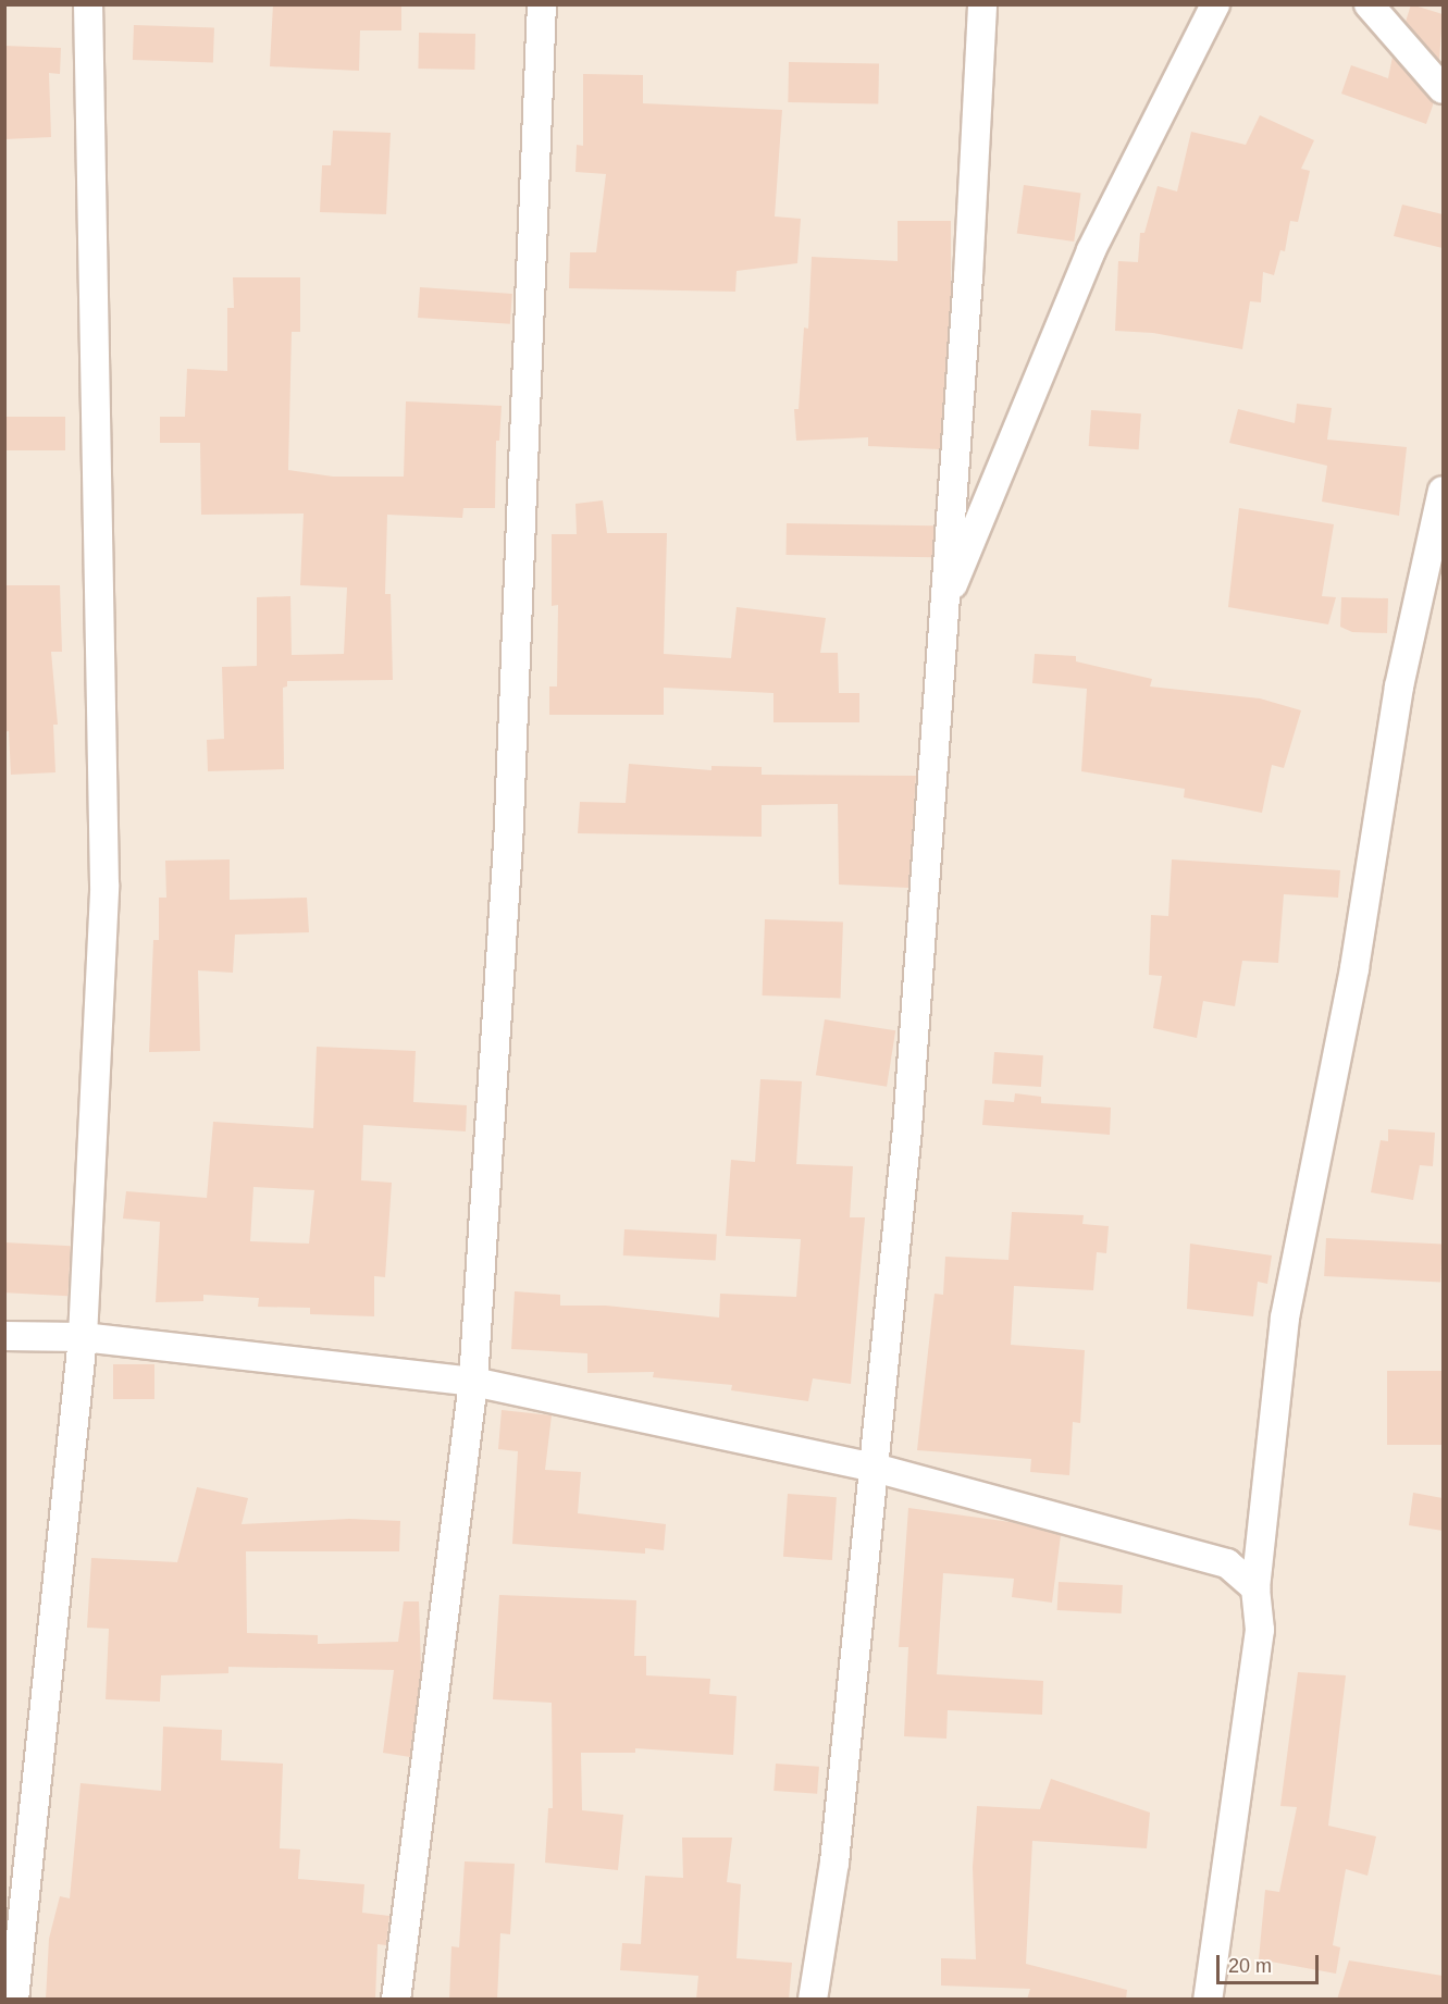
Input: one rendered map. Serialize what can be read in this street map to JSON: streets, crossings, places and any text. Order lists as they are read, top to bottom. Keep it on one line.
{"scale_bar":"20 m"}
